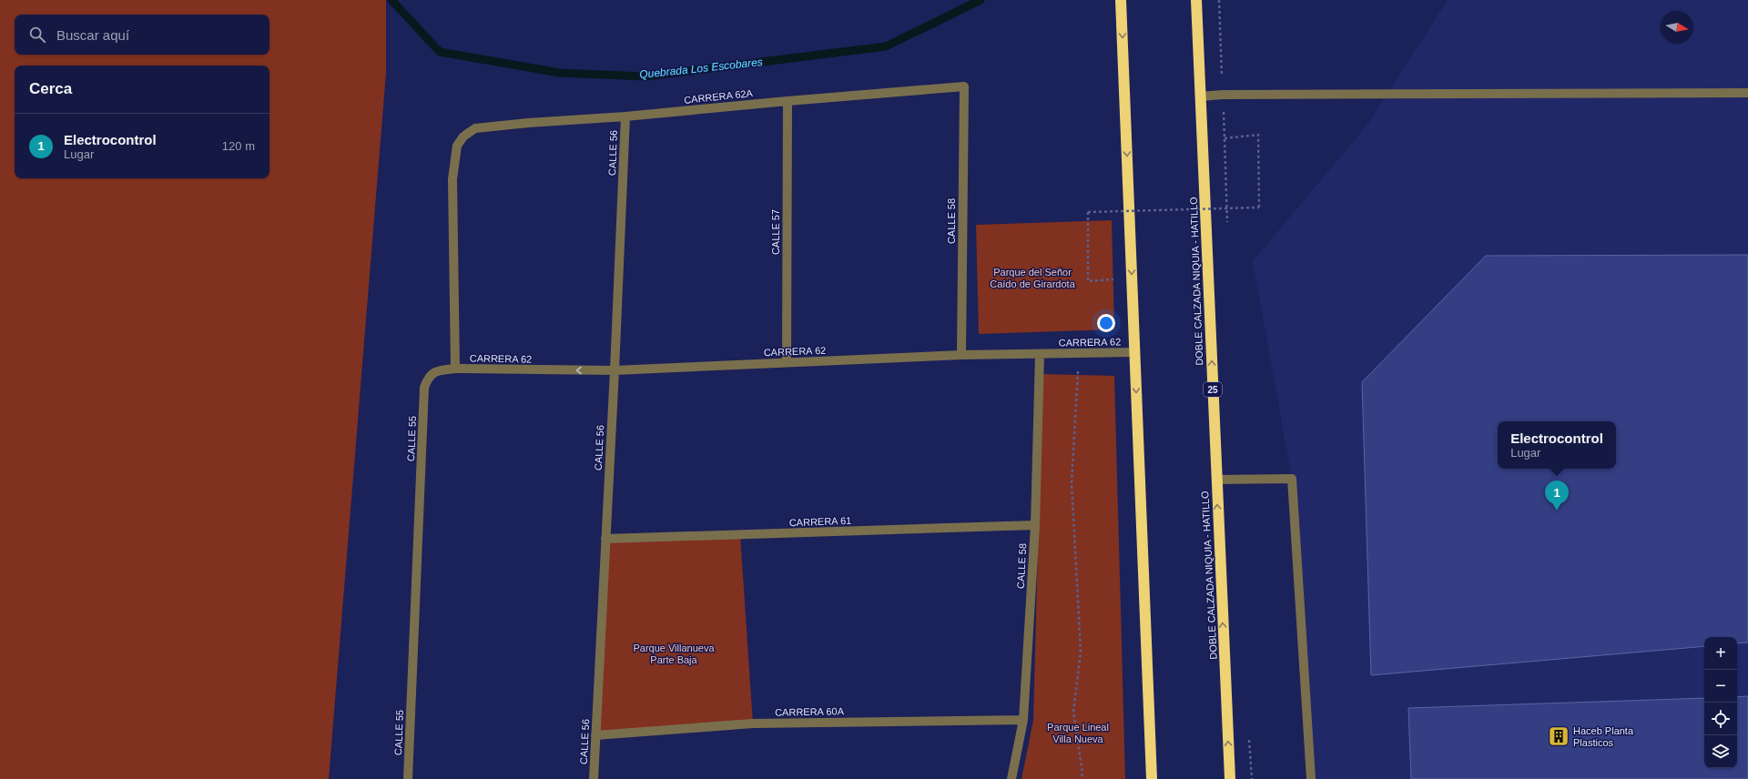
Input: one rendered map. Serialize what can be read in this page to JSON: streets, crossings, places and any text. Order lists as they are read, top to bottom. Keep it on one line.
{"streets":{"highway":["DOBLE CALZADA NIQUIA - HATILLO","25"],"street":["CARRERA 62A","CALLE 56","CALLE 58","CALLE 57","CARRERA 62","CALLE 55","CARRERA 61","CARRERA 60A"]},"crossings":[["CARRERA 62A","CALLE 56"],["CARRERA 62A","CALLE 58"],["CARRERA 62A","CALLE 57"],["CARRERA 62A","CARRERA 62"],["CARRERA 62A","CALLE 55"],["CALLE 56","CARRERA 62"],["CALLE 56","CARRERA 61"],["CALLE 56","CARRERA 60A"],["CALLE 58","CARRERA 62"],["CALLE 58","CARRERA 61"],["CALLE 58","CARRERA 60A"],["CALLE 57","CARRERA 62"],["CARRERA 62","CALLE 55"]],"water":["Quebrada Los Escobares"],"parks":["Parque del Señor Caído de Girardota","Parque Villanueva Parte Baja","Parque Lineal Villa Nueva"],"places":{"building":["Haceb Planta Plasticos"]},"north":"right","page":{"search":"Buscar aquí","heading":"Cerca","list":[{"mark":"1","name":"Electrocontrol","note":"Lugar","value":"120 m"}],"popup":["Electrocontrol","Lugar"],"pins":"1","map_buttons":["+","−"]}}
